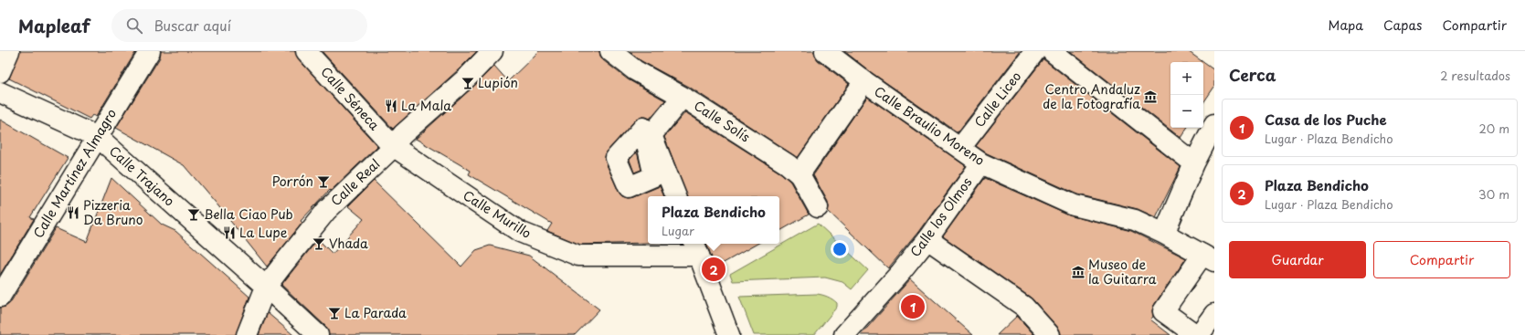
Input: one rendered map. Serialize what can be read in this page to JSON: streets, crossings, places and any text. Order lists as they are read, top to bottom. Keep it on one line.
{"streets":{"street":["Calle Séneca","Calle Liceo","Calle Solís","Calle Braulio Moreno","Calle Martínez Almagro","Calle Trajano","Calle Real","Calle Murillo","Calle los Olmos"]},"crossings":[["Calle Séneca","Calle Real"],["Calle Séneca","Calle Murillo"],["Calle Liceo","Calle Braulio Moreno"],["Calle Braulio Moreno","Calle los Olmos"],["Calle Martínez Almagro","Calle Trajano"],["Calle Trajano","Calle Real"],["Calle Real","Calle Murillo"]],"places":{"bar":["Lupión","Porrón","Bella Ciao Pub","Vhada","La Parada"],"museum":["Centro Andaluz de la Fotografía","Museo de la Guitarra"],"restaurant":["La Mala","Pizzeria Da Bruno","La Lupe"]},"page":{"header":"Mapleaf","search":"Buscar aquí","nav":["Mapa","Capas","Compartir"],"heading":["Cerca","2 resultados"],"map_buttons":["+","−"],"list":[{"mark":"1","name":"Casa de los Puche","note":"Lugar · Plaza Bendicho","value":"20 m"},{"mark":"2","name":"Plaza Bendicho","note":"Lugar · Plaza Bendicho","value":"30 m"}],"popup":["Plaza Bendicho","Lugar"],"buttons":["Guardar","Compartir"],"pins":["2","1"]}}
